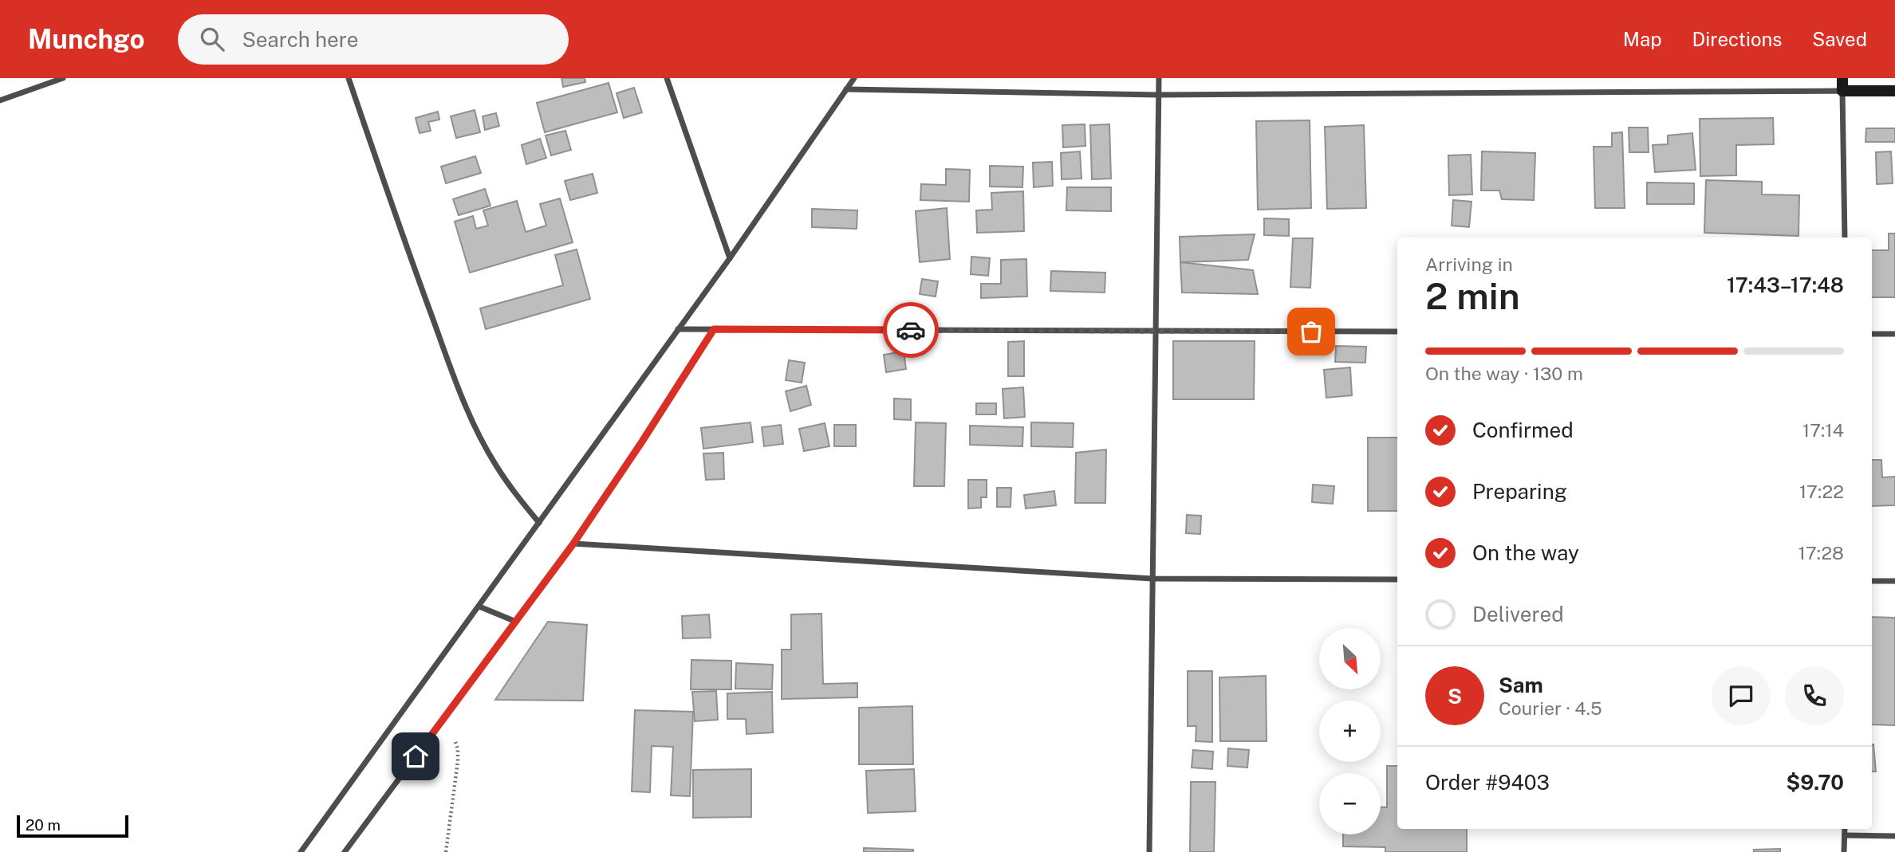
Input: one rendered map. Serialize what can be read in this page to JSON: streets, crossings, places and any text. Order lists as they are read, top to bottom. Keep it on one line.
{"scale_bar":"20 m","north":"bottom right","page":{"header":"Munchgo","search":"Search here","nav":["Map","Directions","Saved"],"heading":["2 min","Arriving in","17:43–17:48"],"panel":["Sam","Courier · 4.5","Order #9403","$9.70"],"bar":"On the way · 130 m","list":[["Confirmed","17:14"],["Preparing","17:22"],["On the way","17:28"],"Delivered"],"map_buttons":["+","−"],"round":"S","scale":"20 m"}}
